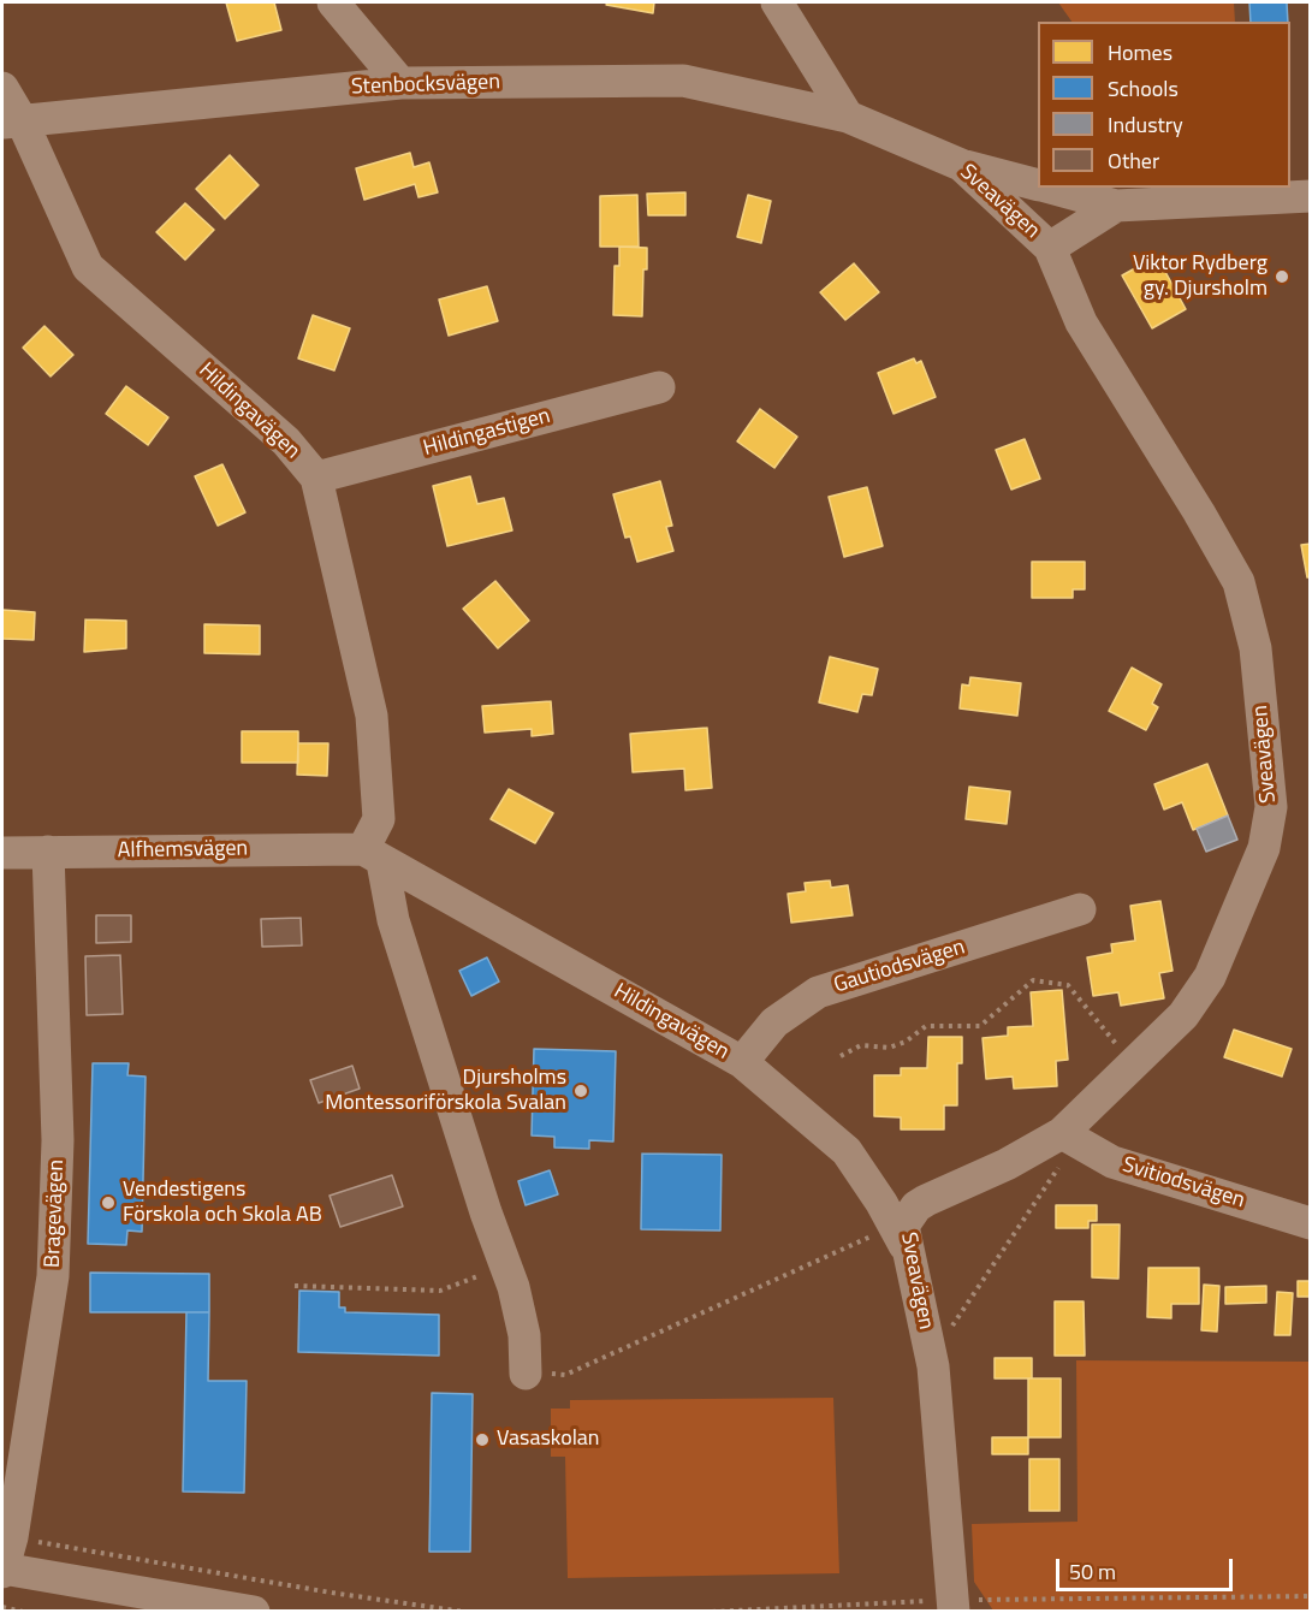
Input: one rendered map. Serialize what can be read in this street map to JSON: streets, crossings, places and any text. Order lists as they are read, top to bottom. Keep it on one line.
{"streets":{"street":["Stenbocksvägen","Sveavägen","Hildingavägen","Hildingastigen","Alfhemsvägen","Gautiodsvägen","Svitiodsvägen","Bragevägen"]},"crossings":[["Stenbocksvägen","Sveavägen"],["Stenbocksvägen","Hildingavägen"],["Sveavägen","Hildingavägen"],["Sveavägen","Svitiodsvägen"],["Hildingavägen","Hildingastigen"],["Hildingavägen","Alfhemsvägen"],["Hildingavägen","Gautiodsvägen"],["Alfhemsvägen","Bragevägen"]],"places":["Viktor Rydberg gy. Djursholm","Djursholms Montessoriförskola Svalan","Vendestigens Förskola och Skola AB","Vasaskolan"],"legend":["Homes","Schools","Industry","Other"],"scale_bar":"50 m"}
